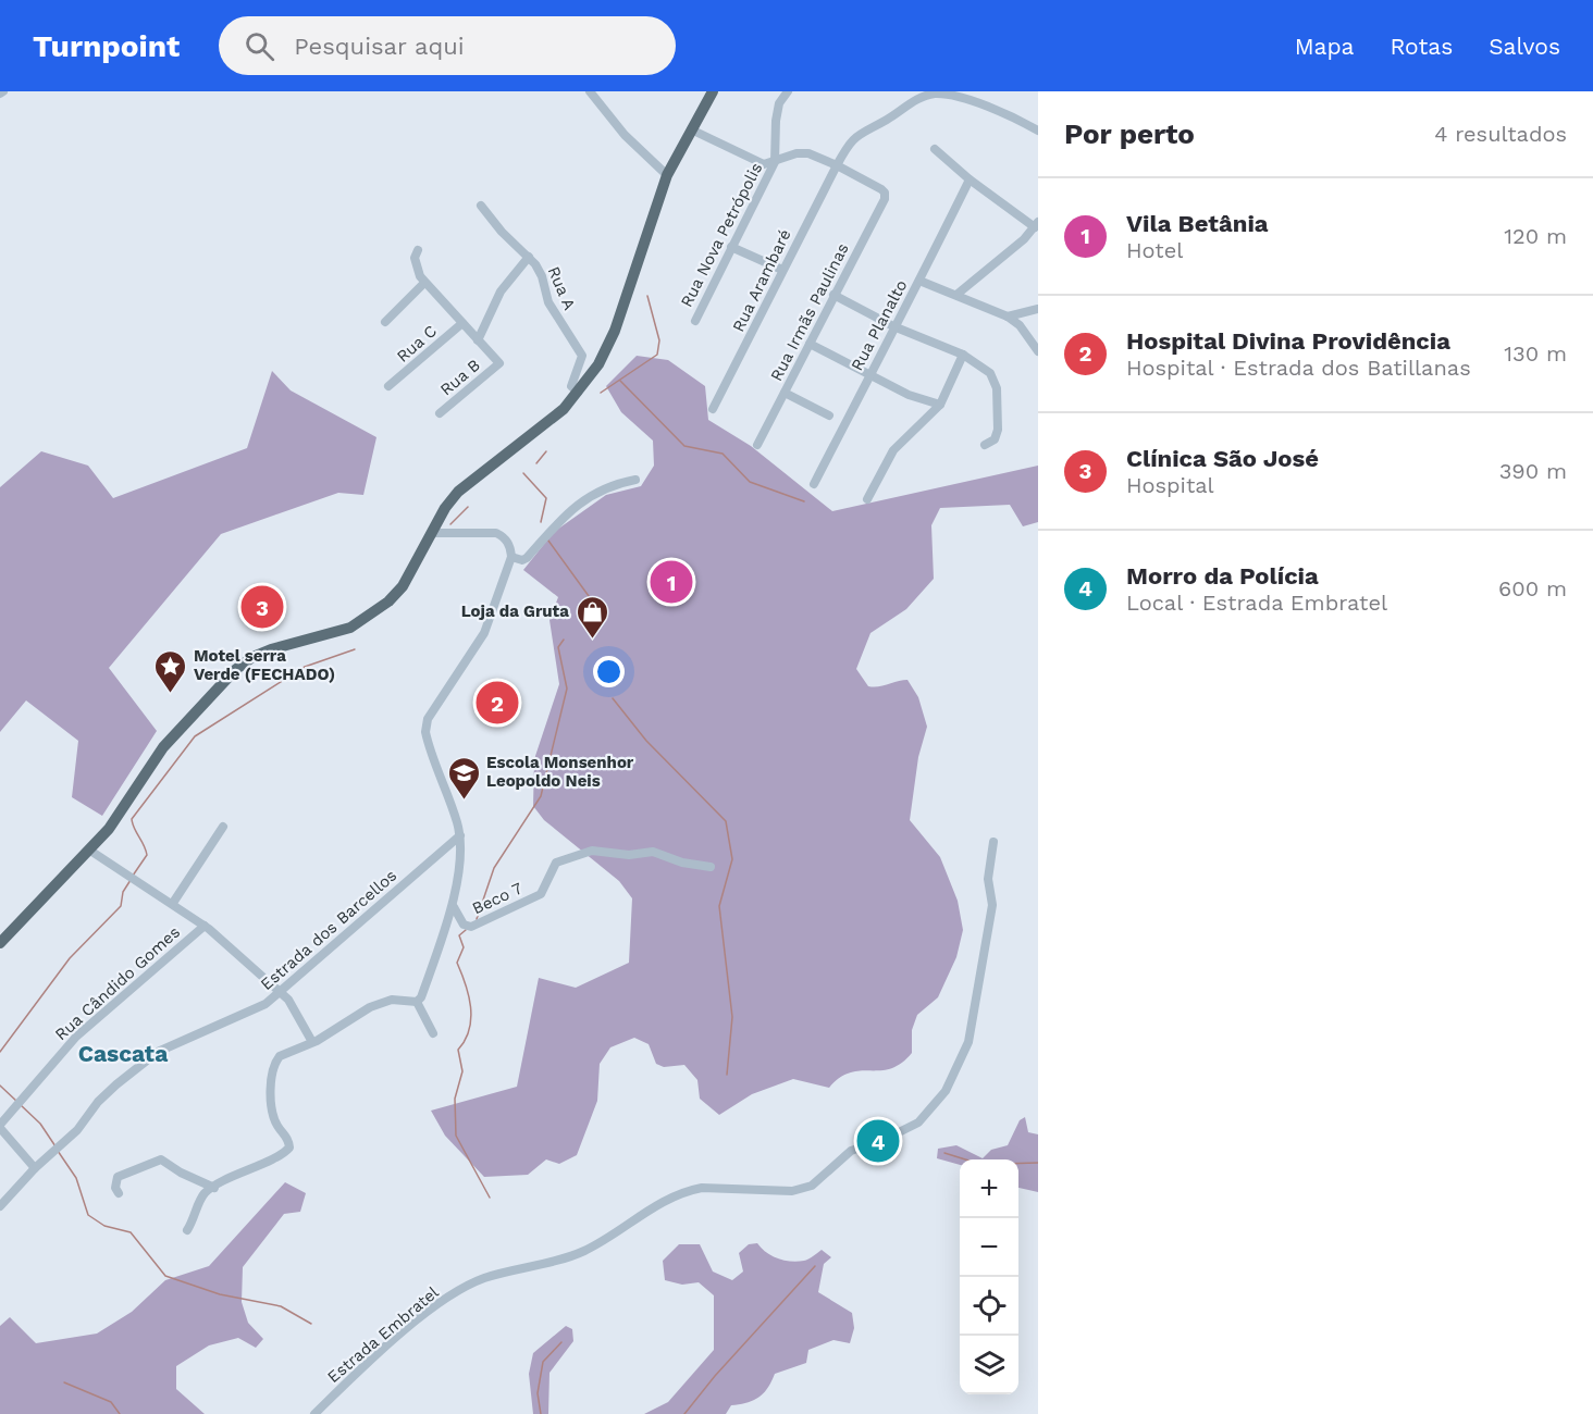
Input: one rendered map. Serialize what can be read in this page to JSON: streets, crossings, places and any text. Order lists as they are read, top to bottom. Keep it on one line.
{"streets":{"street":["Rua Nova Petrópolis","Rua Arambaré","Rua A","Rua Irmãs Paulinas","Rua Planalto","Rua C","Rua B","Beco 7","Estrada dos Barcellos","Rua Cândido Gomes","Estrada Embratel"]},"crossings":[["Rua Arambaré","Rua Irmãs Paulinas"],["Rua A","Rua B"],["Estrada dos Barcellos","Rua Cândido Gomes"]],"districts":["Cascata"],"places":{"shop":["Loja da Gruta"],"place":["Motel serra Verde (FECHADO)"],"school or university":["Escola Monsenhor Leopoldo Neis"]},"page":{"header":"Turnpoint","search":"Pesquisar aqui","nav":["Mapa","Rotas","Salvos"],"heading":["Por perto","4 resultados"],"list":[{"mark":"1","name":"Vila Betânia","note":"Hotel","value":"120 m"},{"mark":"2","name":"Hospital Divina Providência","note":"Hospital · Estrada dos Batillanas","value":"130 m"},{"mark":"3","name":"Clínica São José","note":"Hospital","value":"390 m"},{"mark":"4","name":"Morro da Polícia","note":"Local · Estrada Embratel","value":"600 m"}],"pins":["1","3","2","4"],"map_buttons":["+","−"]}}
